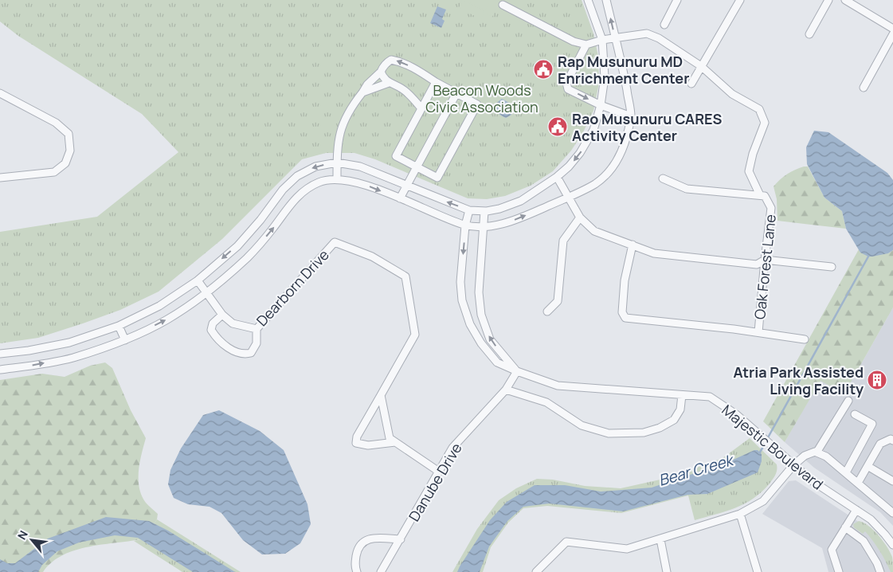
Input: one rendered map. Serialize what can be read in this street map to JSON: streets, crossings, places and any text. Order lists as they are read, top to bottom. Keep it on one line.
{"streets":{"street":["Oak Forest Lane","Dearborn Drive","Majestic Boulevard","Danube Drive"]},"crossings":[["Majestic Boulevard","Danube Drive"]],"water":["Bear Creek"],"parks":["Beacon Woods Civic Association"],"places":{"public building":["Rap Musunuru MD Enrichment Center","Rao Musunuru CARES Activity Center"],"building":["Atria Park Assisted Living Facility"]},"north":"top left"}
